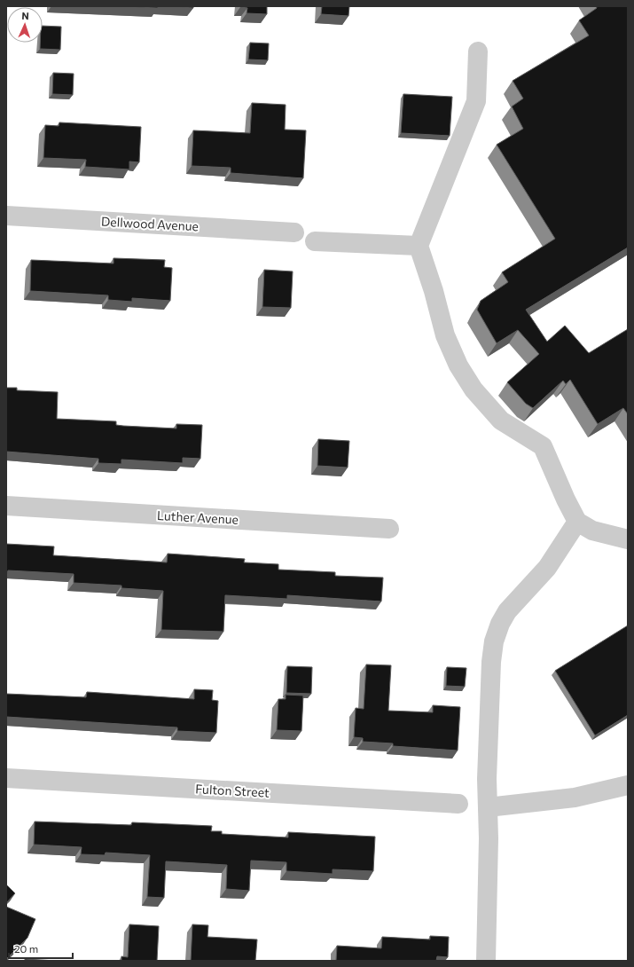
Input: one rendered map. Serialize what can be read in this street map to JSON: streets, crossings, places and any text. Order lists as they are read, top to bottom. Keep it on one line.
{"streets":{"street":["Dellwood Avenue","Luther Avenue","Fulton Street"]},"scale_bar":"20 m","north":"top"}
